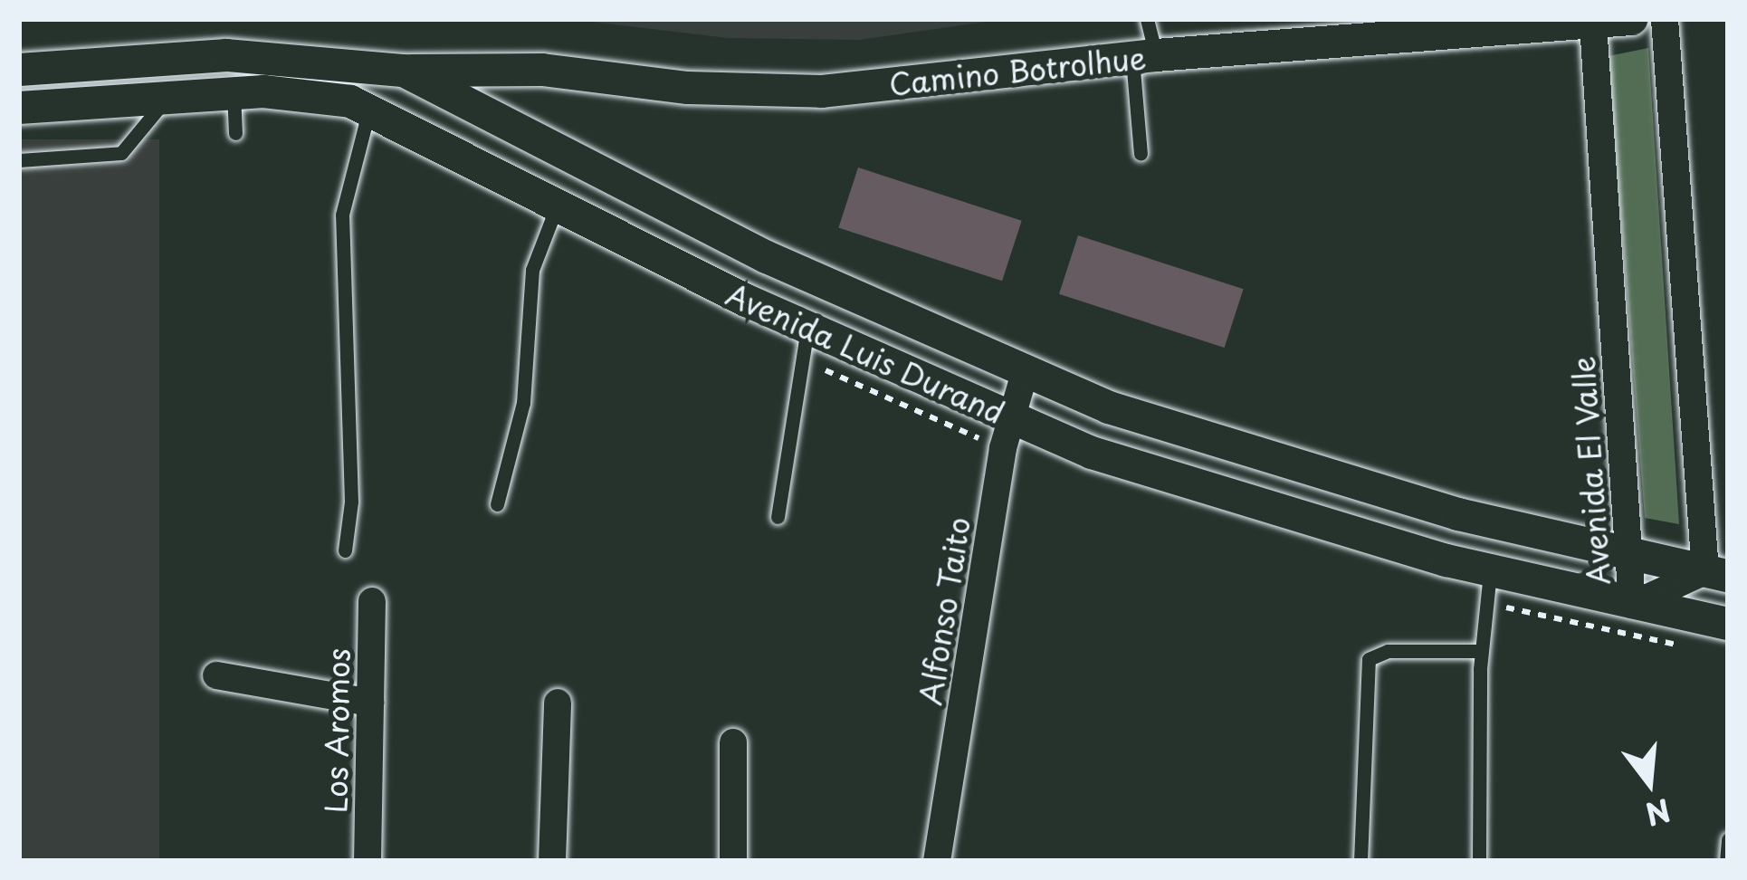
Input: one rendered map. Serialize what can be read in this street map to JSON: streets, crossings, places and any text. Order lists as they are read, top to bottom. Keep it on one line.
{"streets":{"street":["Camino Botrolhue","Avenida Luis Durand","Avenida El Valle","Alfonso Taito","Los Aromos"]},"crossings":[["Camino Botrolhue","Avenida Luis Durand"],["Camino Botrolhue","Avenida El Valle"],["Avenida Luis Durand","Avenida El Valle"],["Avenida Luis Durand","Alfonso Taito"]],"north":"bottom"}
